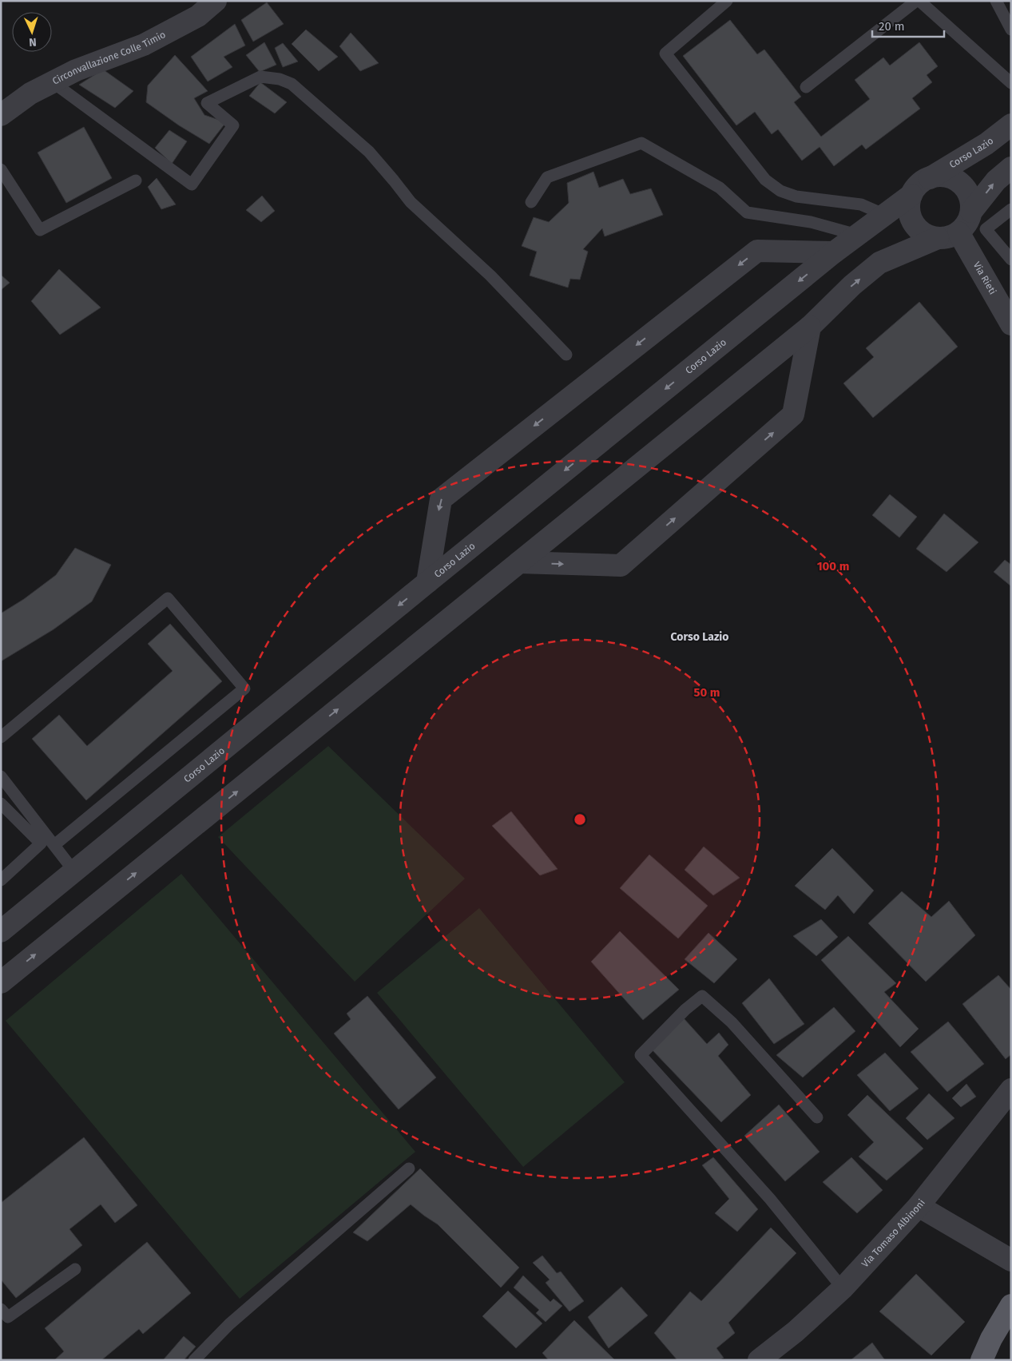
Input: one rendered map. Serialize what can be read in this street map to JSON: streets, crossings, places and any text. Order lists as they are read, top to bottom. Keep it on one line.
{"streets":{"street":["Circonvallazione Colle Timio","Corso Lazio","Via Rieti","Via Tomaso Albinoni"]},"crossings":[["Corso Lazio","Via Rieti"]],"districts":["Corso Lazio"],"scale_bar":"20 m","north":"bottom","rings":["100 m","50 m"]}
